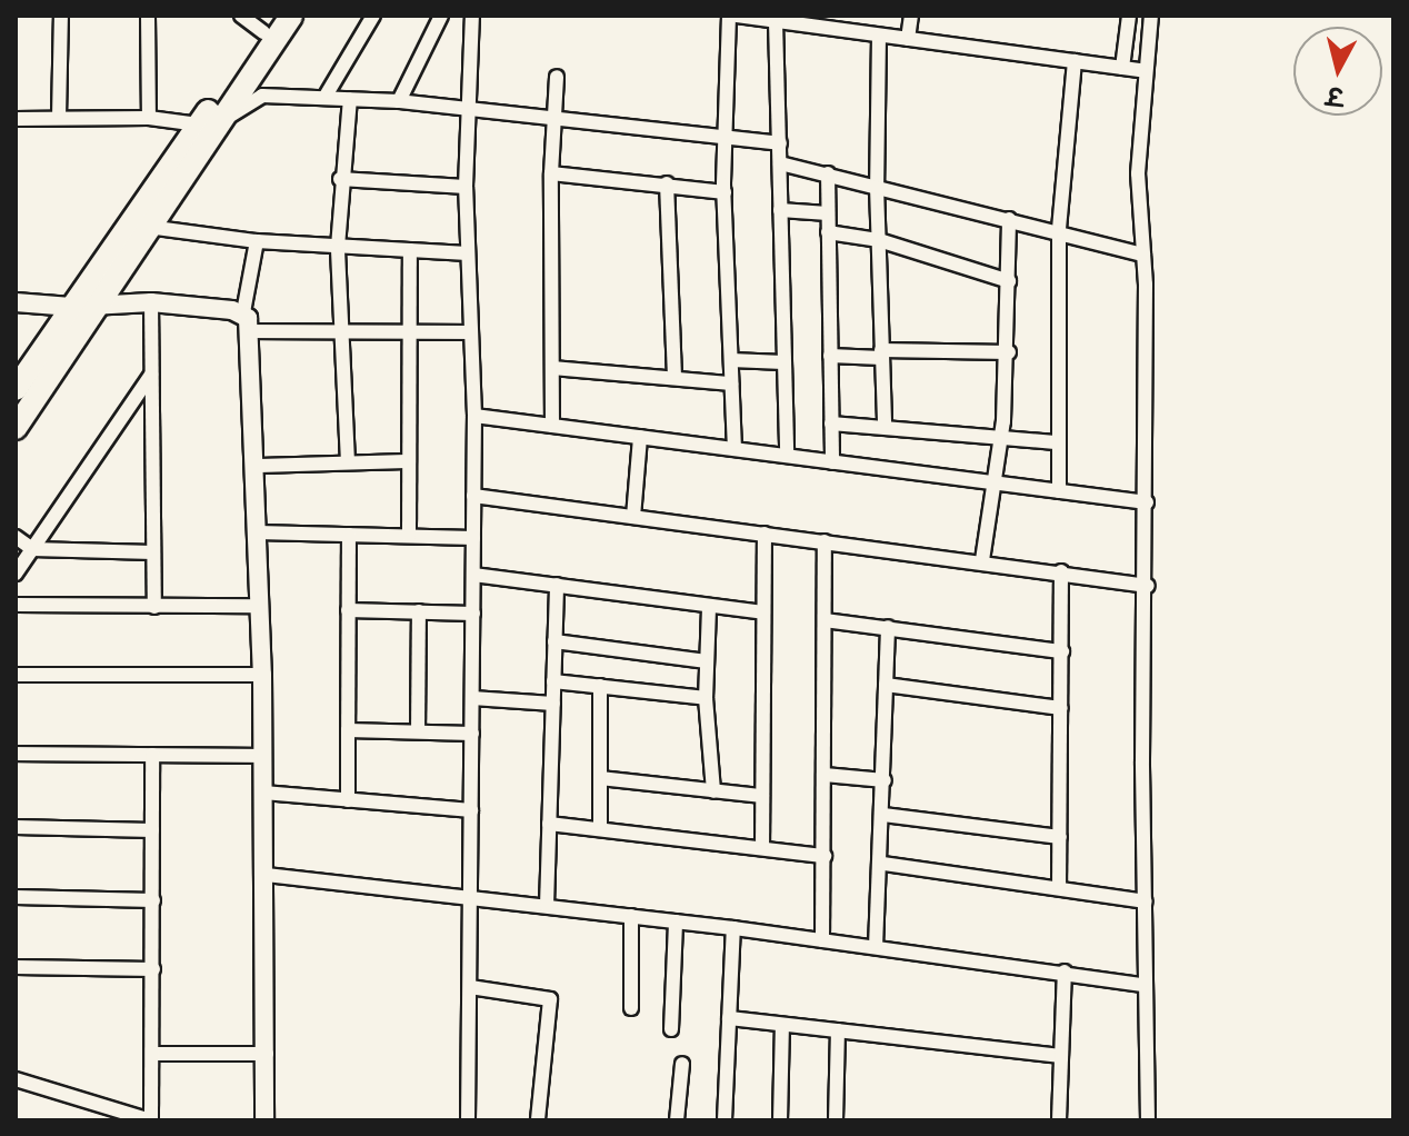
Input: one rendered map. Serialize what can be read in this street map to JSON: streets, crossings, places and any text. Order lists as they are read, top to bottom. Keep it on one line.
{"north":"bottom"}
